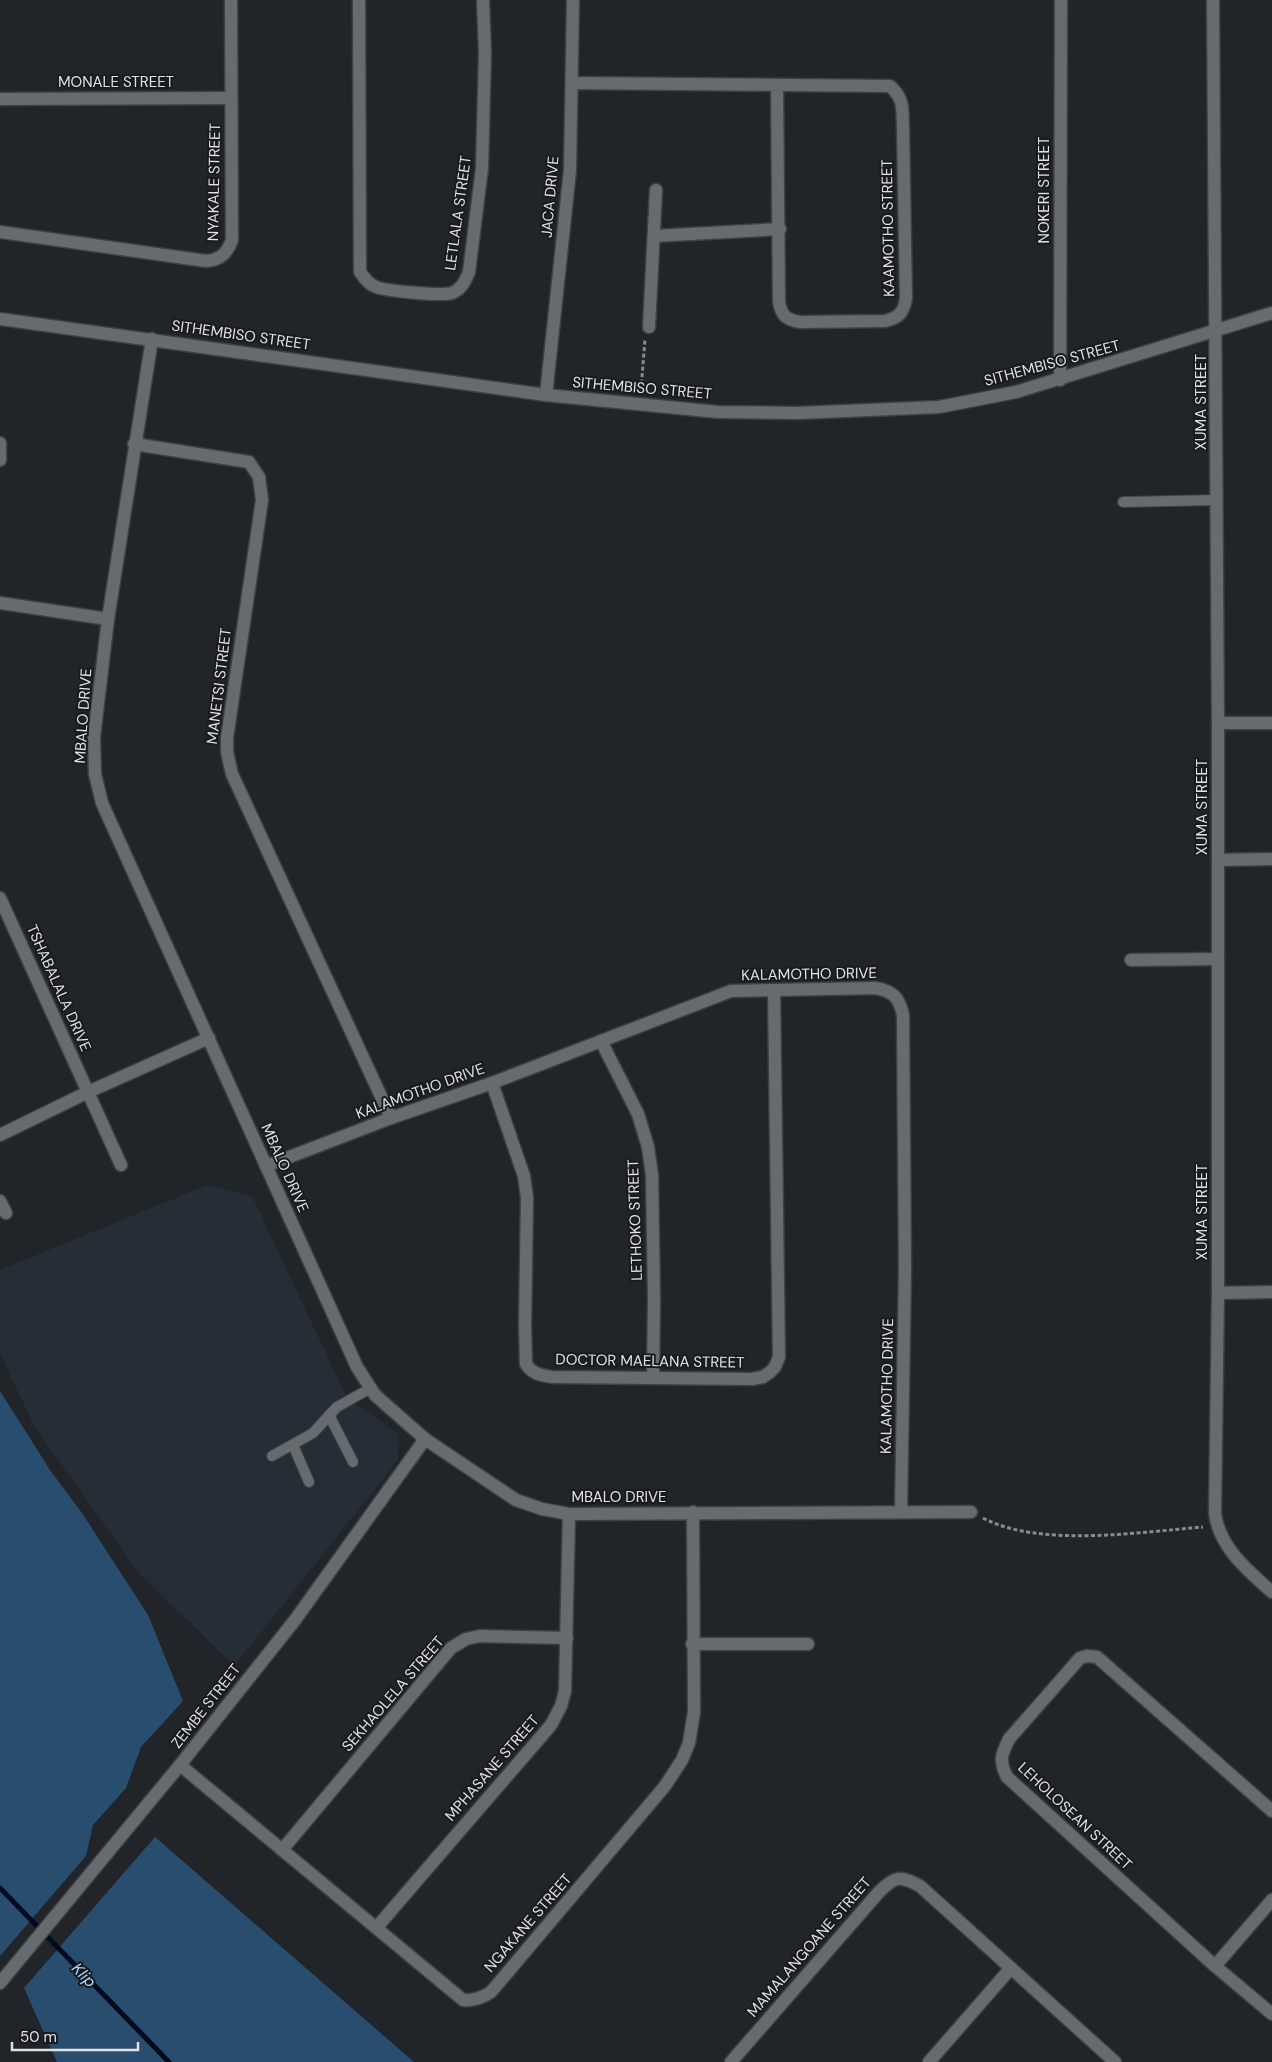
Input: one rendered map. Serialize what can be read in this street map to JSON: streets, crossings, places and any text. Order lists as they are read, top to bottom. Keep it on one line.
{"streets":{"street":["MONALE STREET","NYAKALE STREET","NOKERI STREET","JACA DRIVE","LETLALA STREET","KAAMOTHO STREET","SITHEMBISO STREET","XUMA STREET","MANETSI STREET","MBALO DRIVE","KALAMOTHO DRIVE","TSHABALALA DRIVE","LETHOKO STREET","DOCTOR MAELANA STREET","SEKHAOLELA STREET","ZEMBE STREET","MPHASANE STREET","LEHOLOSEAN STREET","NGAKANE STREET","MAMALANGOANE STREET"]},"crossings":[["MONALE STREET","NYAKALE STREET"],["NOKERI STREET","SITHEMBISO STREET"],["JACA DRIVE","KAAMOTHO STREET"],["JACA DRIVE","SITHEMBISO STREET"],["SITHEMBISO STREET","XUMA STREET"],["SITHEMBISO STREET","MBALO DRIVE"],["MANETSI STREET","MBALO DRIVE"],["MANETSI STREET","KALAMOTHO DRIVE"],["MBALO DRIVE","KALAMOTHO DRIVE"],["MBALO DRIVE","ZEMBE STREET"],["MBALO DRIVE","MPHASANE STREET"],["MBALO DRIVE","NGAKANE STREET"],["KALAMOTHO DRIVE","LETHOKO STREET"],["KALAMOTHO DRIVE","DOCTOR MAELANA STREET"],["LETHOKO STREET","DOCTOR MAELANA STREET"],["SEKHAOLELA STREET","MPHASANE STREET"],["SEKHAOLELA STREET","NGAKANE STREET"],["ZEMBE STREET","NGAKANE STREET"],["MPHASANE STREET","NGAKANE STREET"]],"water":["Klip"],"scale_bar":"50 m"}
